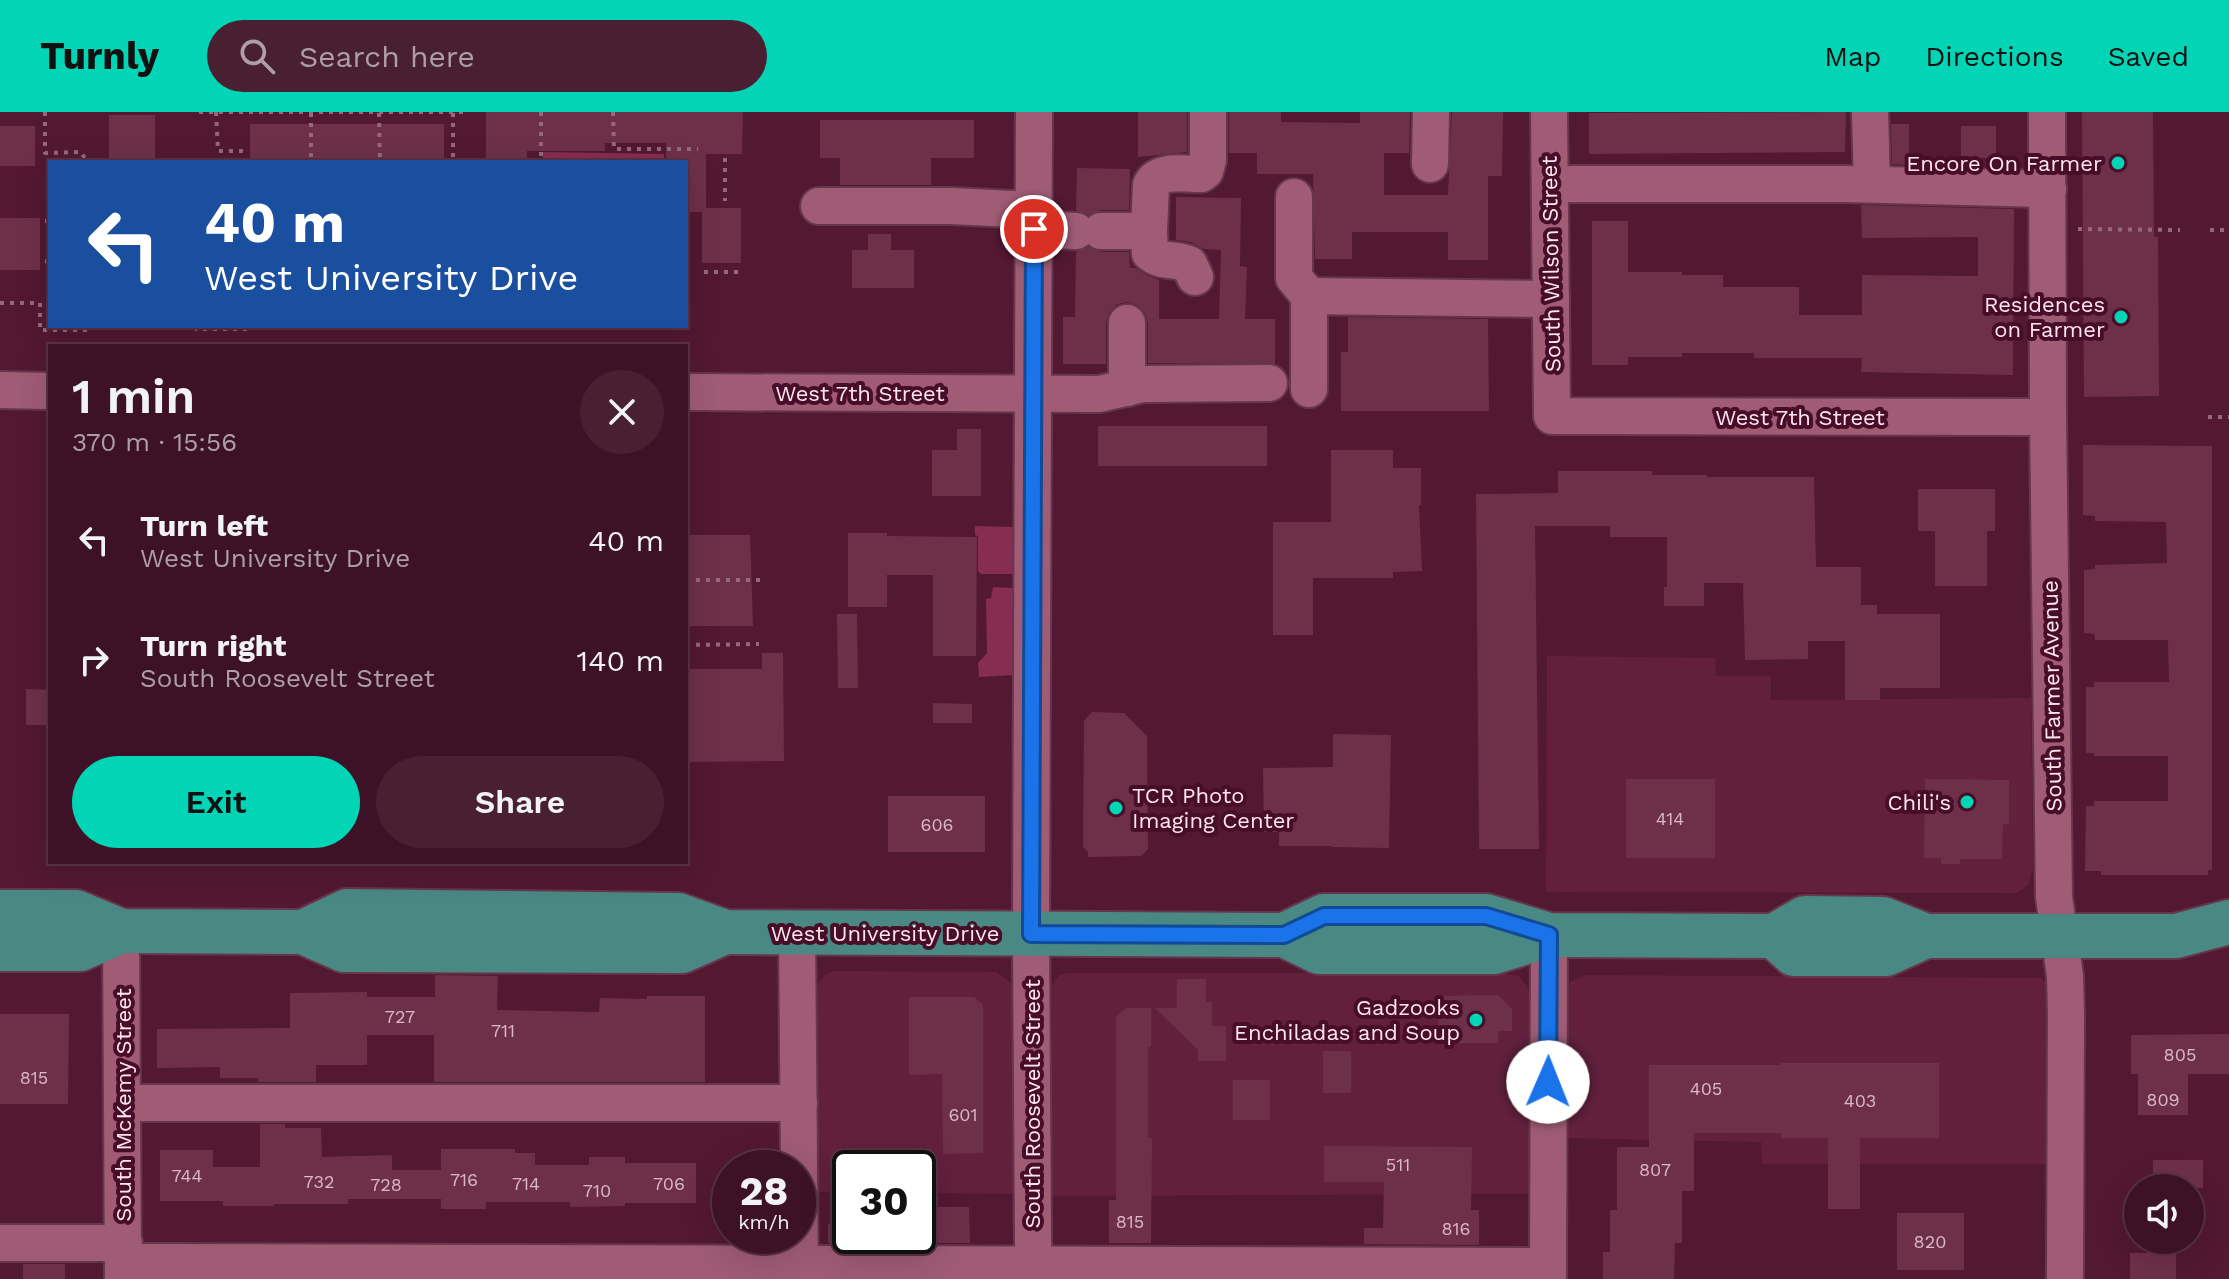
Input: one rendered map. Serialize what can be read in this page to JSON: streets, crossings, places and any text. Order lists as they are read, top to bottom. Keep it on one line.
{"streets":{"main road":["West University Drive"],"street":["South Wilson Street","West 7th Street","South Farmer Avenue","South Roosevelt Street","South McKemy Street"]},"crossings":[["South Wilson Street","West 7th Street"],["West 7th Street","South Farmer Avenue"],["West 7th Street","South Roosevelt Street"],["South Farmer Avenue","West University Drive"],["West University Drive","South Roosevelt Street"],["West University Drive","South McKemy Street"]],"places":["Encore On Farmer","Residences on Farmer","Chili's","TCR Photo Imaging Center","Gadzooks Enchiladas and Soup"],"house_numbers":["414","606","727","711","805","815","405","809","403","601","511","807","744","716","732","714","706","728","710","815","816","820"],"page":{"header":"Turnly","search":"Search here","nav":["Map","Directions","Saved"],"turn":["40 m","West University Drive"],"heading":["1 min","370 m · 15:56"],"list":[{"name":"Turn left","note":"West University Drive","value":"40 m"},{"name":"Turn right","note":"South Roosevelt Street","value":"140 m"}],"buttons":["Exit","Share"],"speed":"28 km/h","limit":"30"}}
